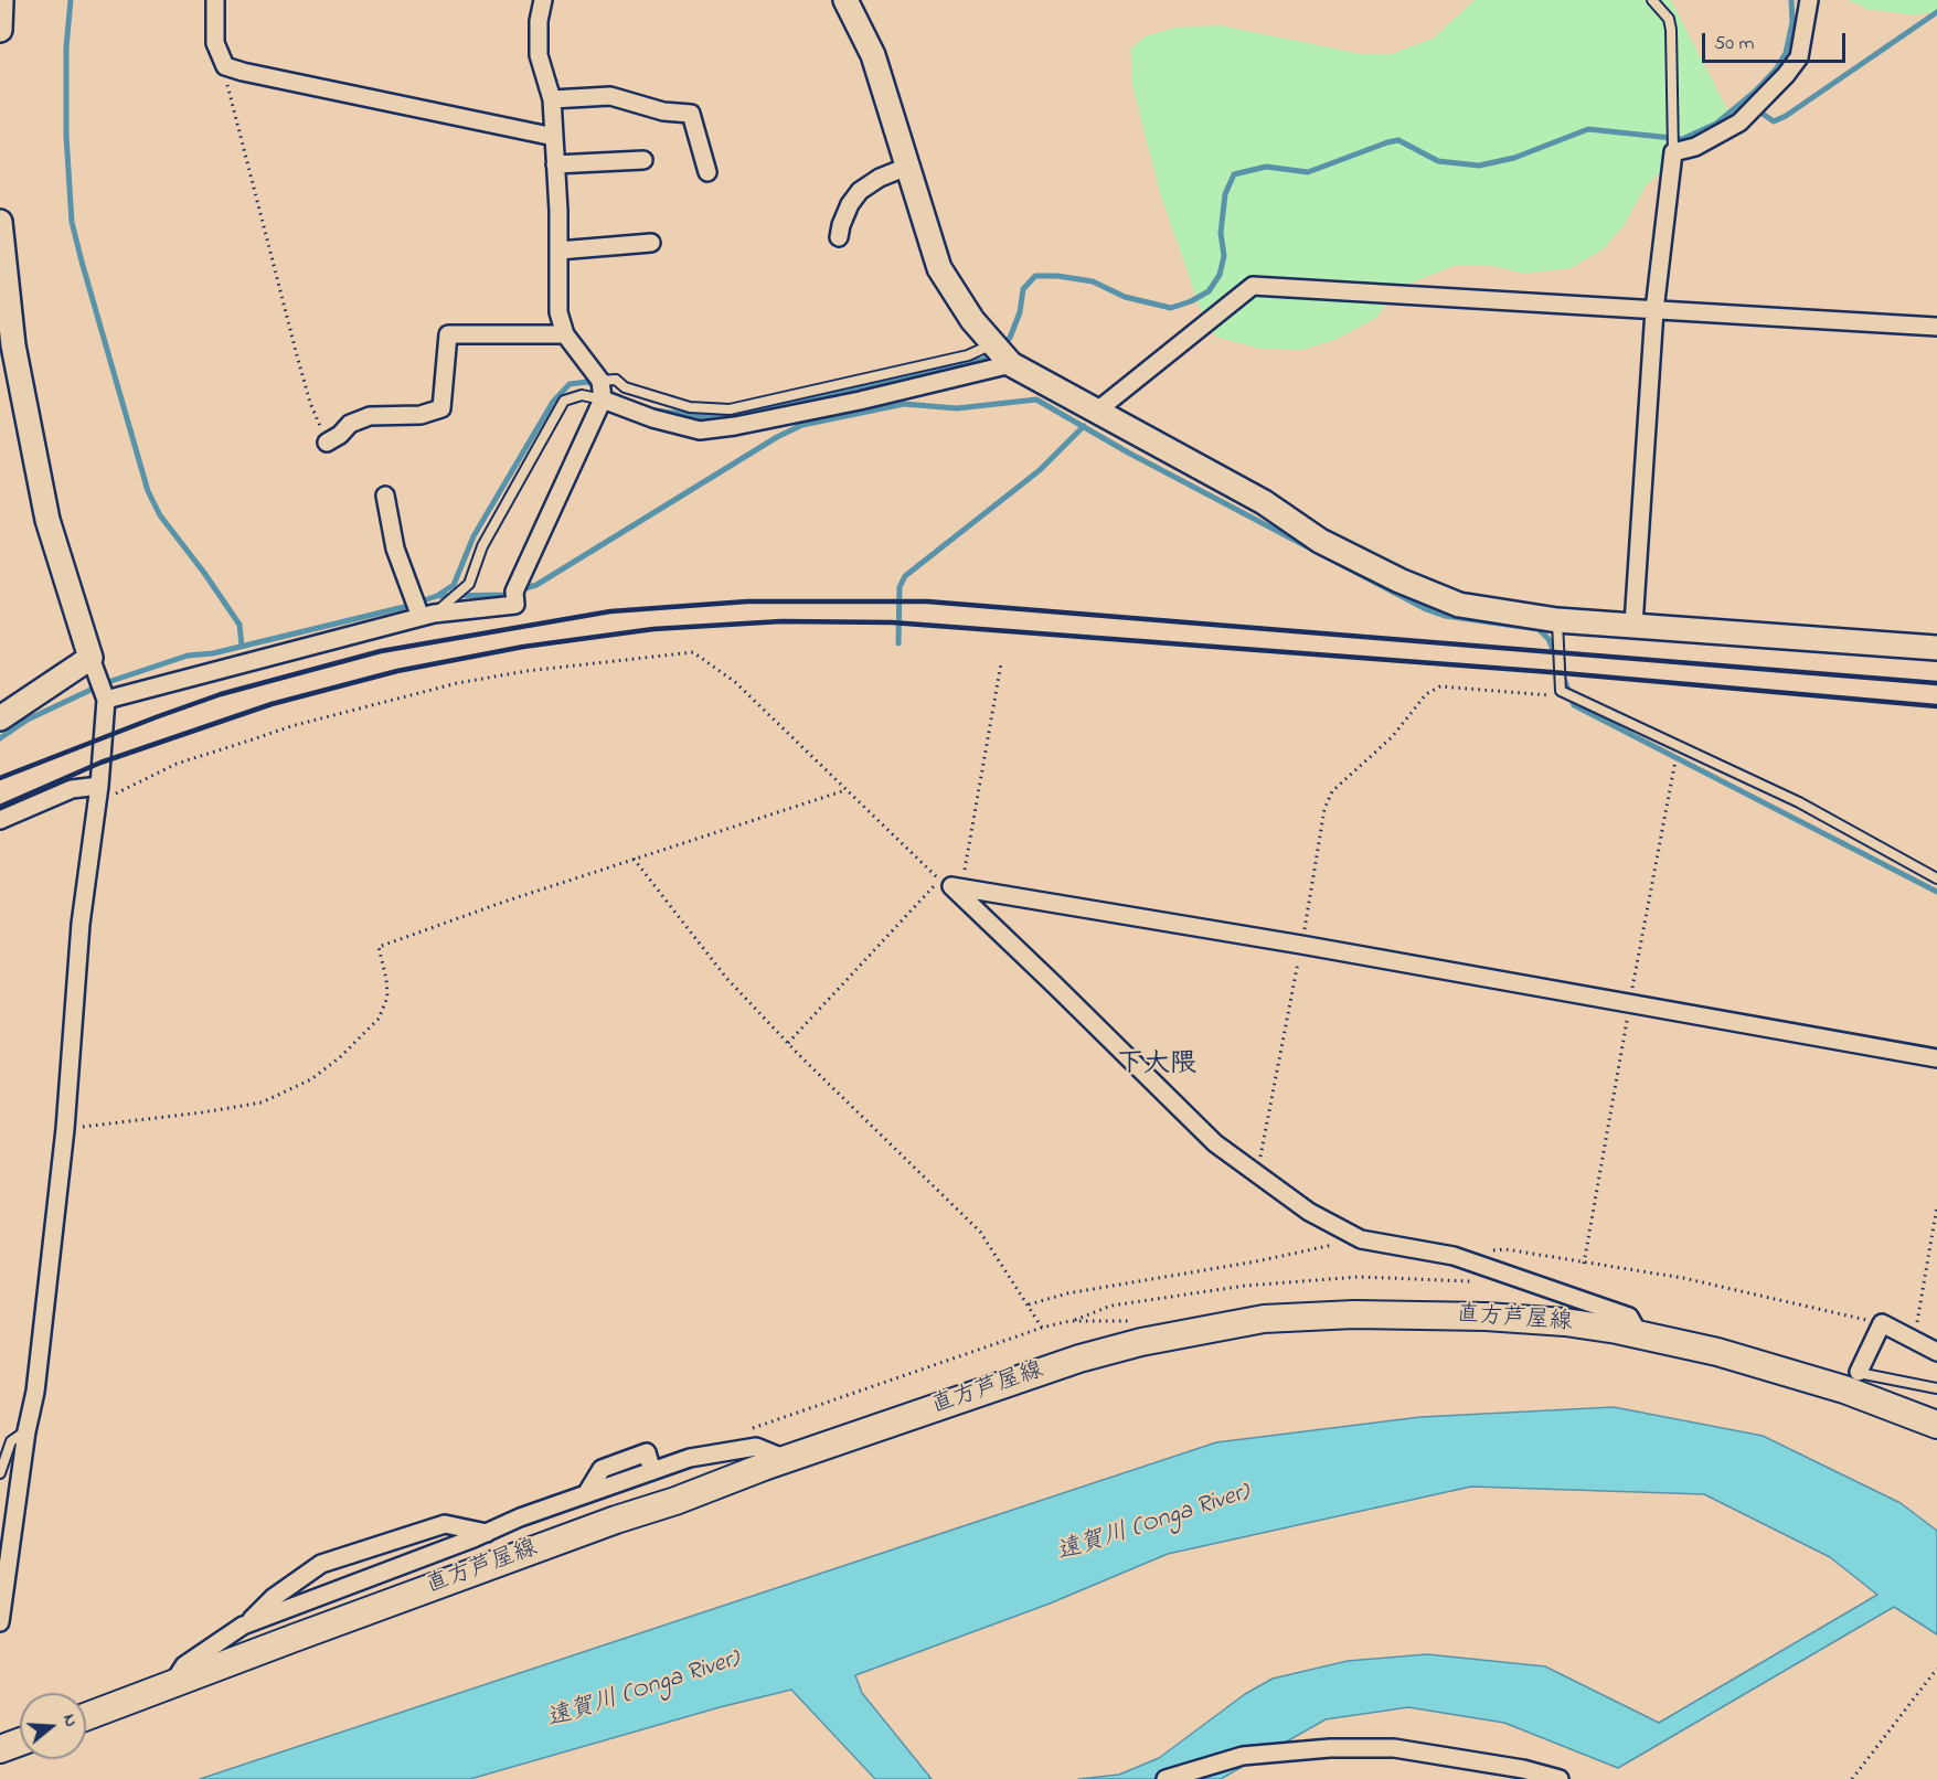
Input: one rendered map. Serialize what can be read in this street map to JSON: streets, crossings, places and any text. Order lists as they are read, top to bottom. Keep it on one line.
{"streets":{"main road":["直方芦屋線"]},"districts":["下大隈"],"water":["遠賀川 (Onga River)"],"scale_bar":"50 m","north":"right"}
